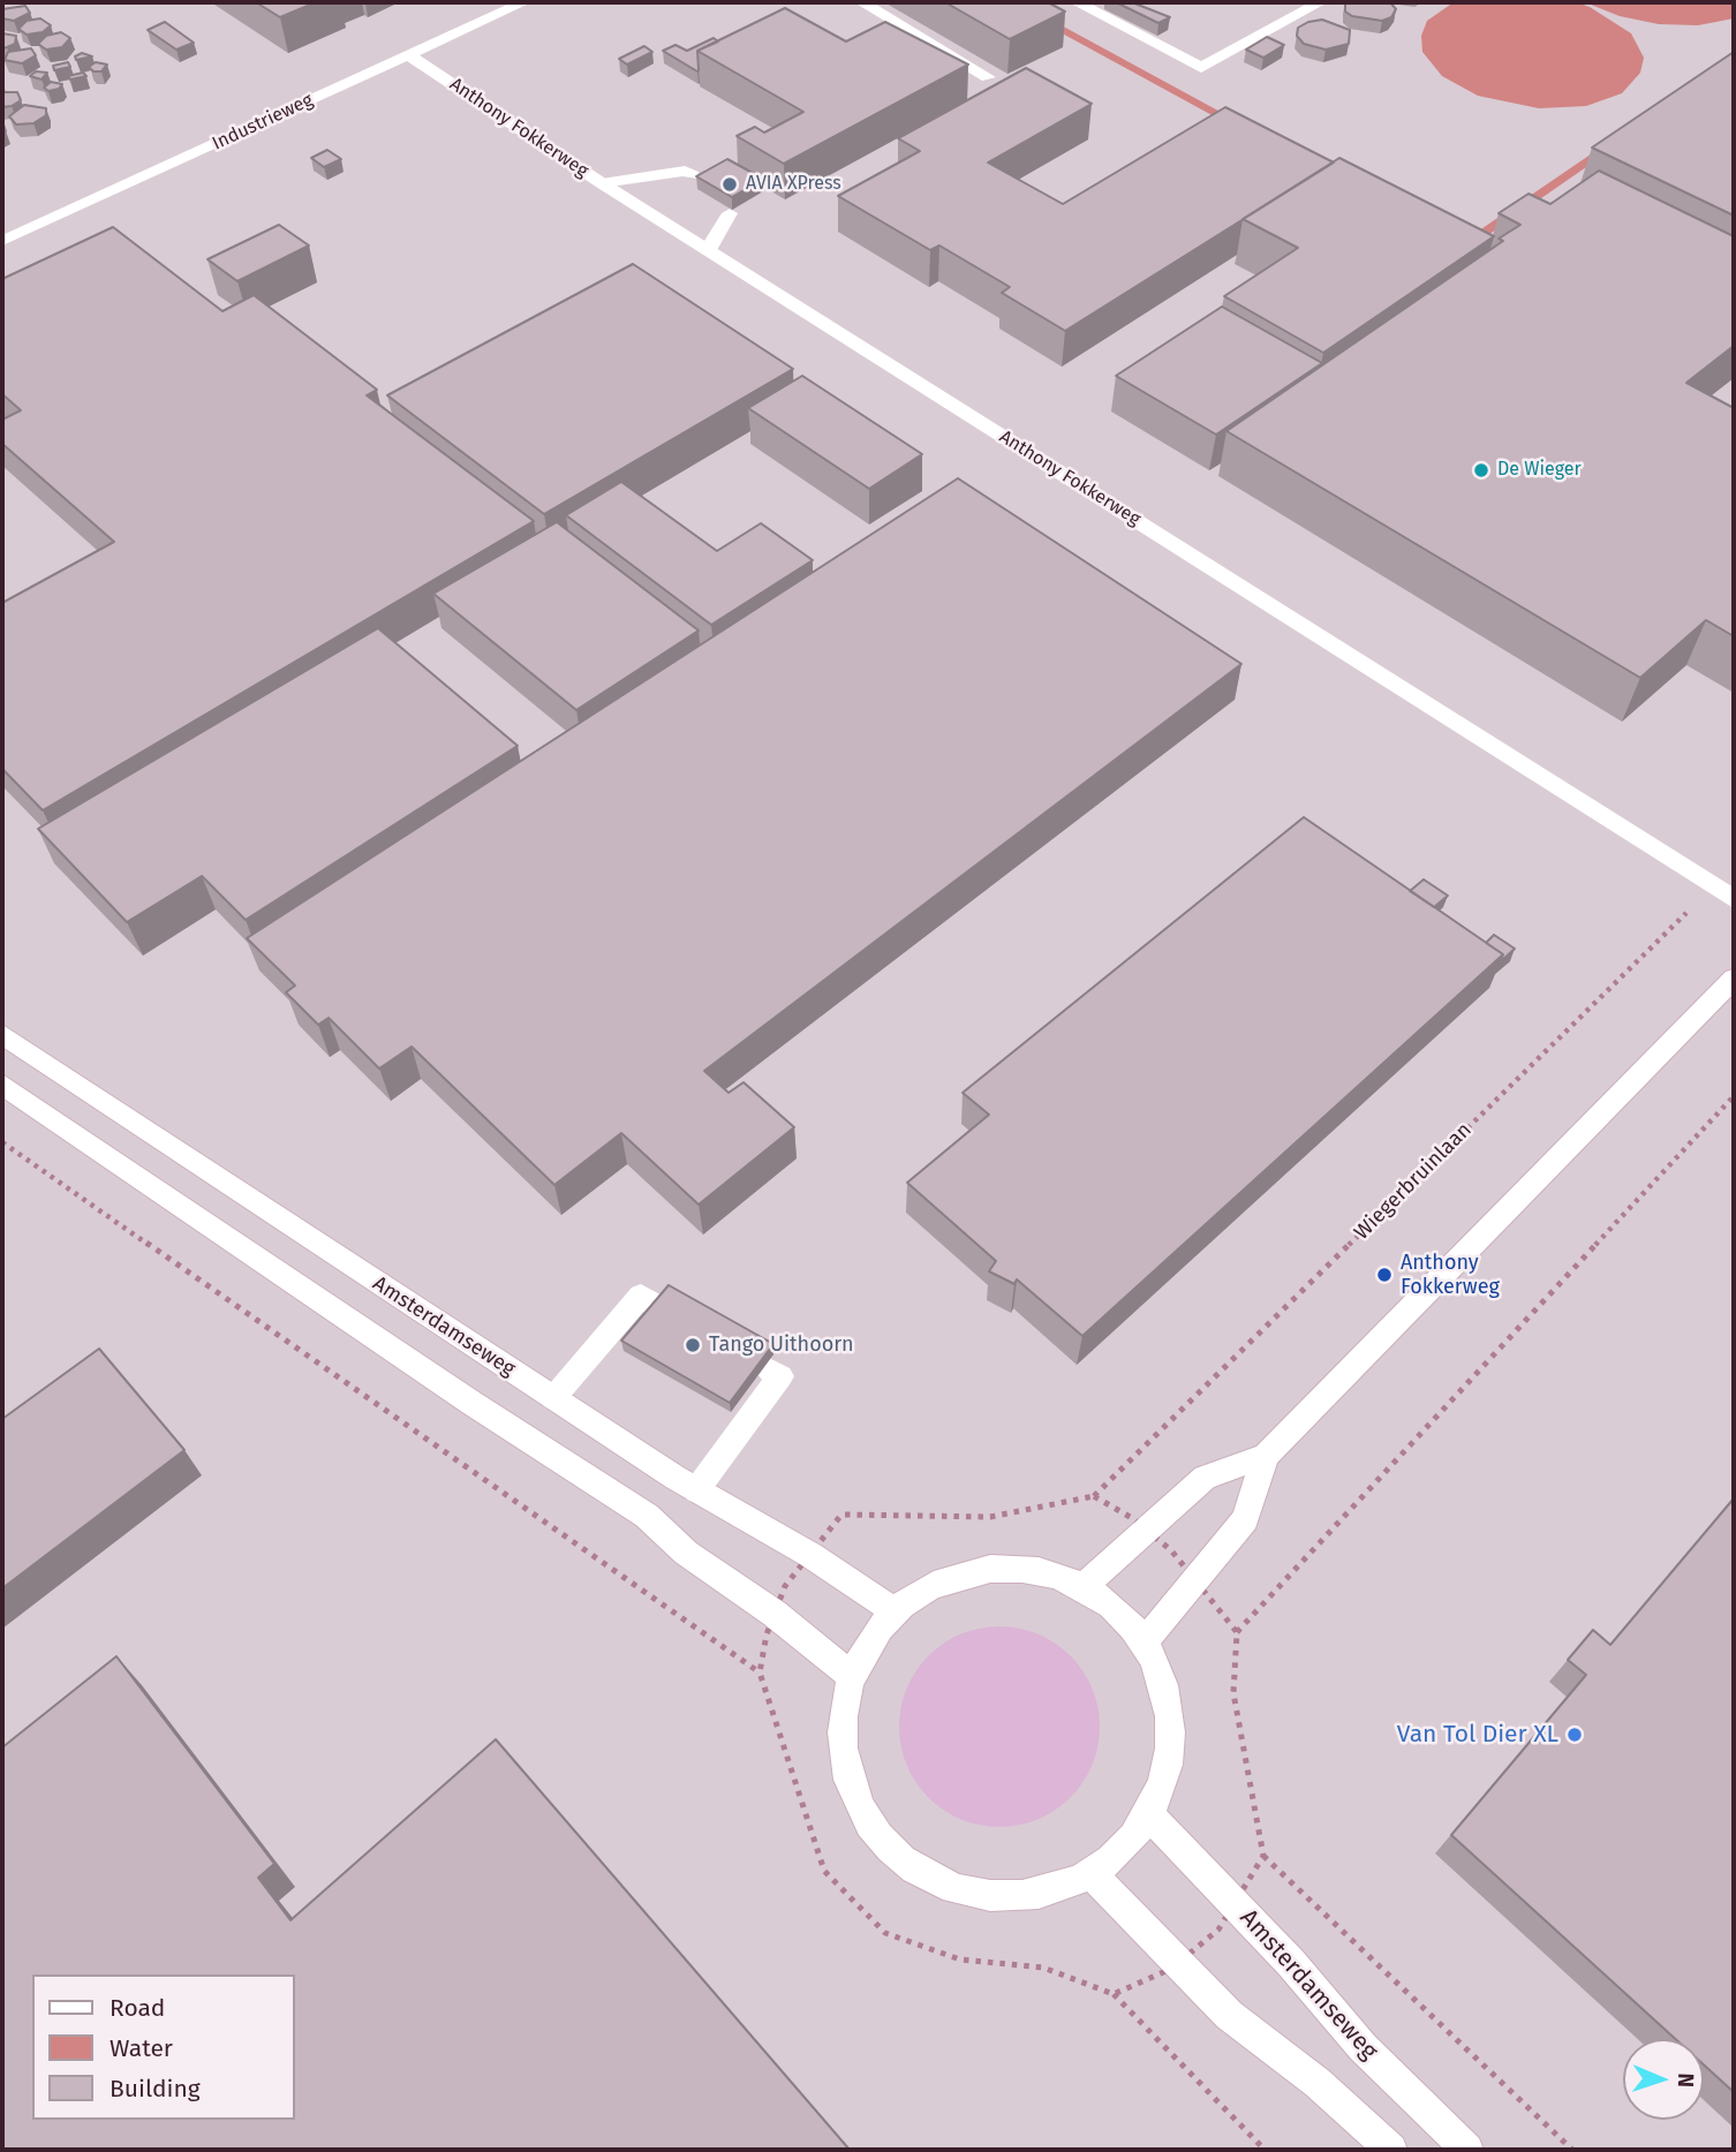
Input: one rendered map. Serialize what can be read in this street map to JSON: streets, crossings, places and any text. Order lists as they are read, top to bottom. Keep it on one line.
{"streets":{"street":["Industrieweg","Anthony Fokkerweg","Amsterdamseweg"],"path":["Wiegerbruinlaan"]},"crossings":[["Industrieweg","Anthony Fokkerweg"],["Anthony Fokkerweg","Wiegerbruinlaan"]],"places":["AVIA XPress","De Wieger","Anthony Fokkerweg","Tango Uithoorn","Van Tol Dier XL"],"legend":["Road","Water","Building"],"north":"right"}
